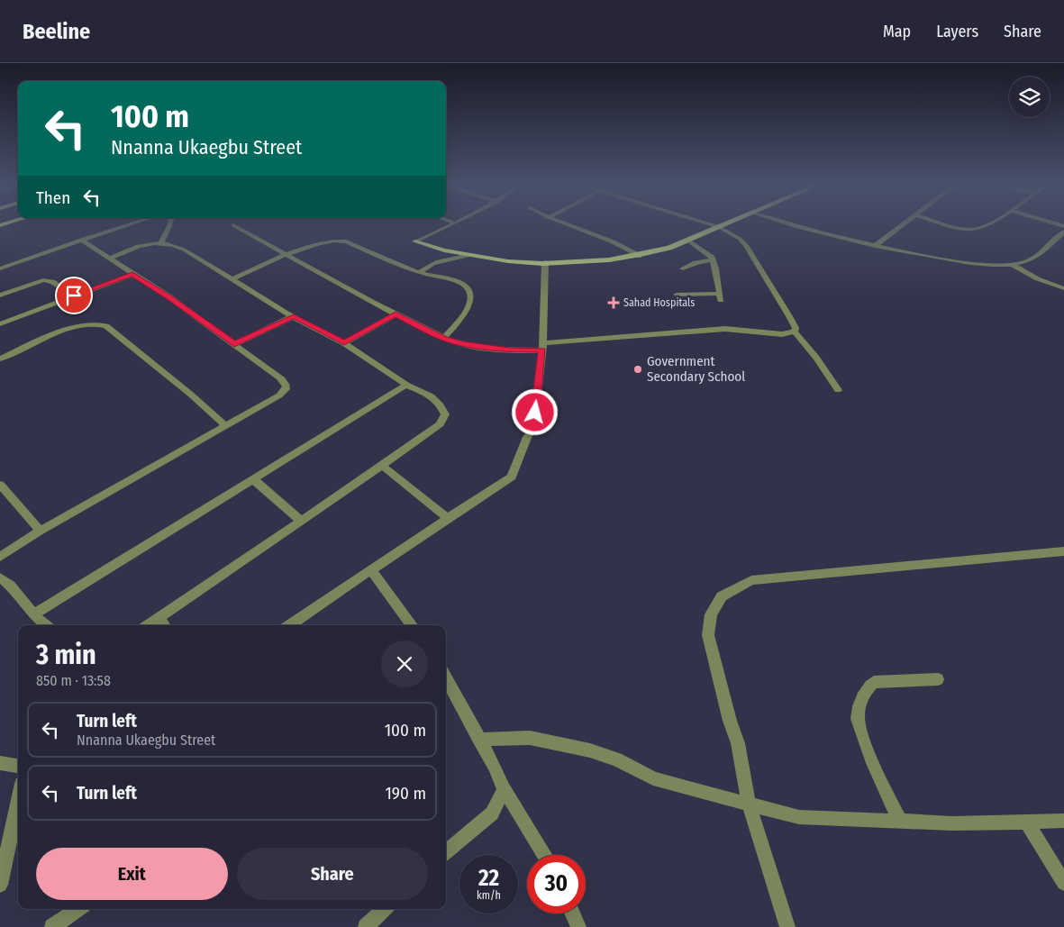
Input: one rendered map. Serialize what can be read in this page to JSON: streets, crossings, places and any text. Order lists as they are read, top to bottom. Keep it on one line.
{"places":{"health":["Sahad Hospitals"],"other":["Government Secondary School"]},"page":{"header":"Beeline","nav":["Map","Layers","Share"],"turn":["100 m","Nnanna Ukaegbu Street"],"then":"Then","heading":["3 min","850 m · 13:58"],"list":[{"name":"Turn left","note":"Nnanna Ukaegbu Street","value":"100 m"},{"name":"Turn left","value":"190 m"}],"buttons":["Exit","Share"],"speed":"22 km/h","limit":"30"}}
